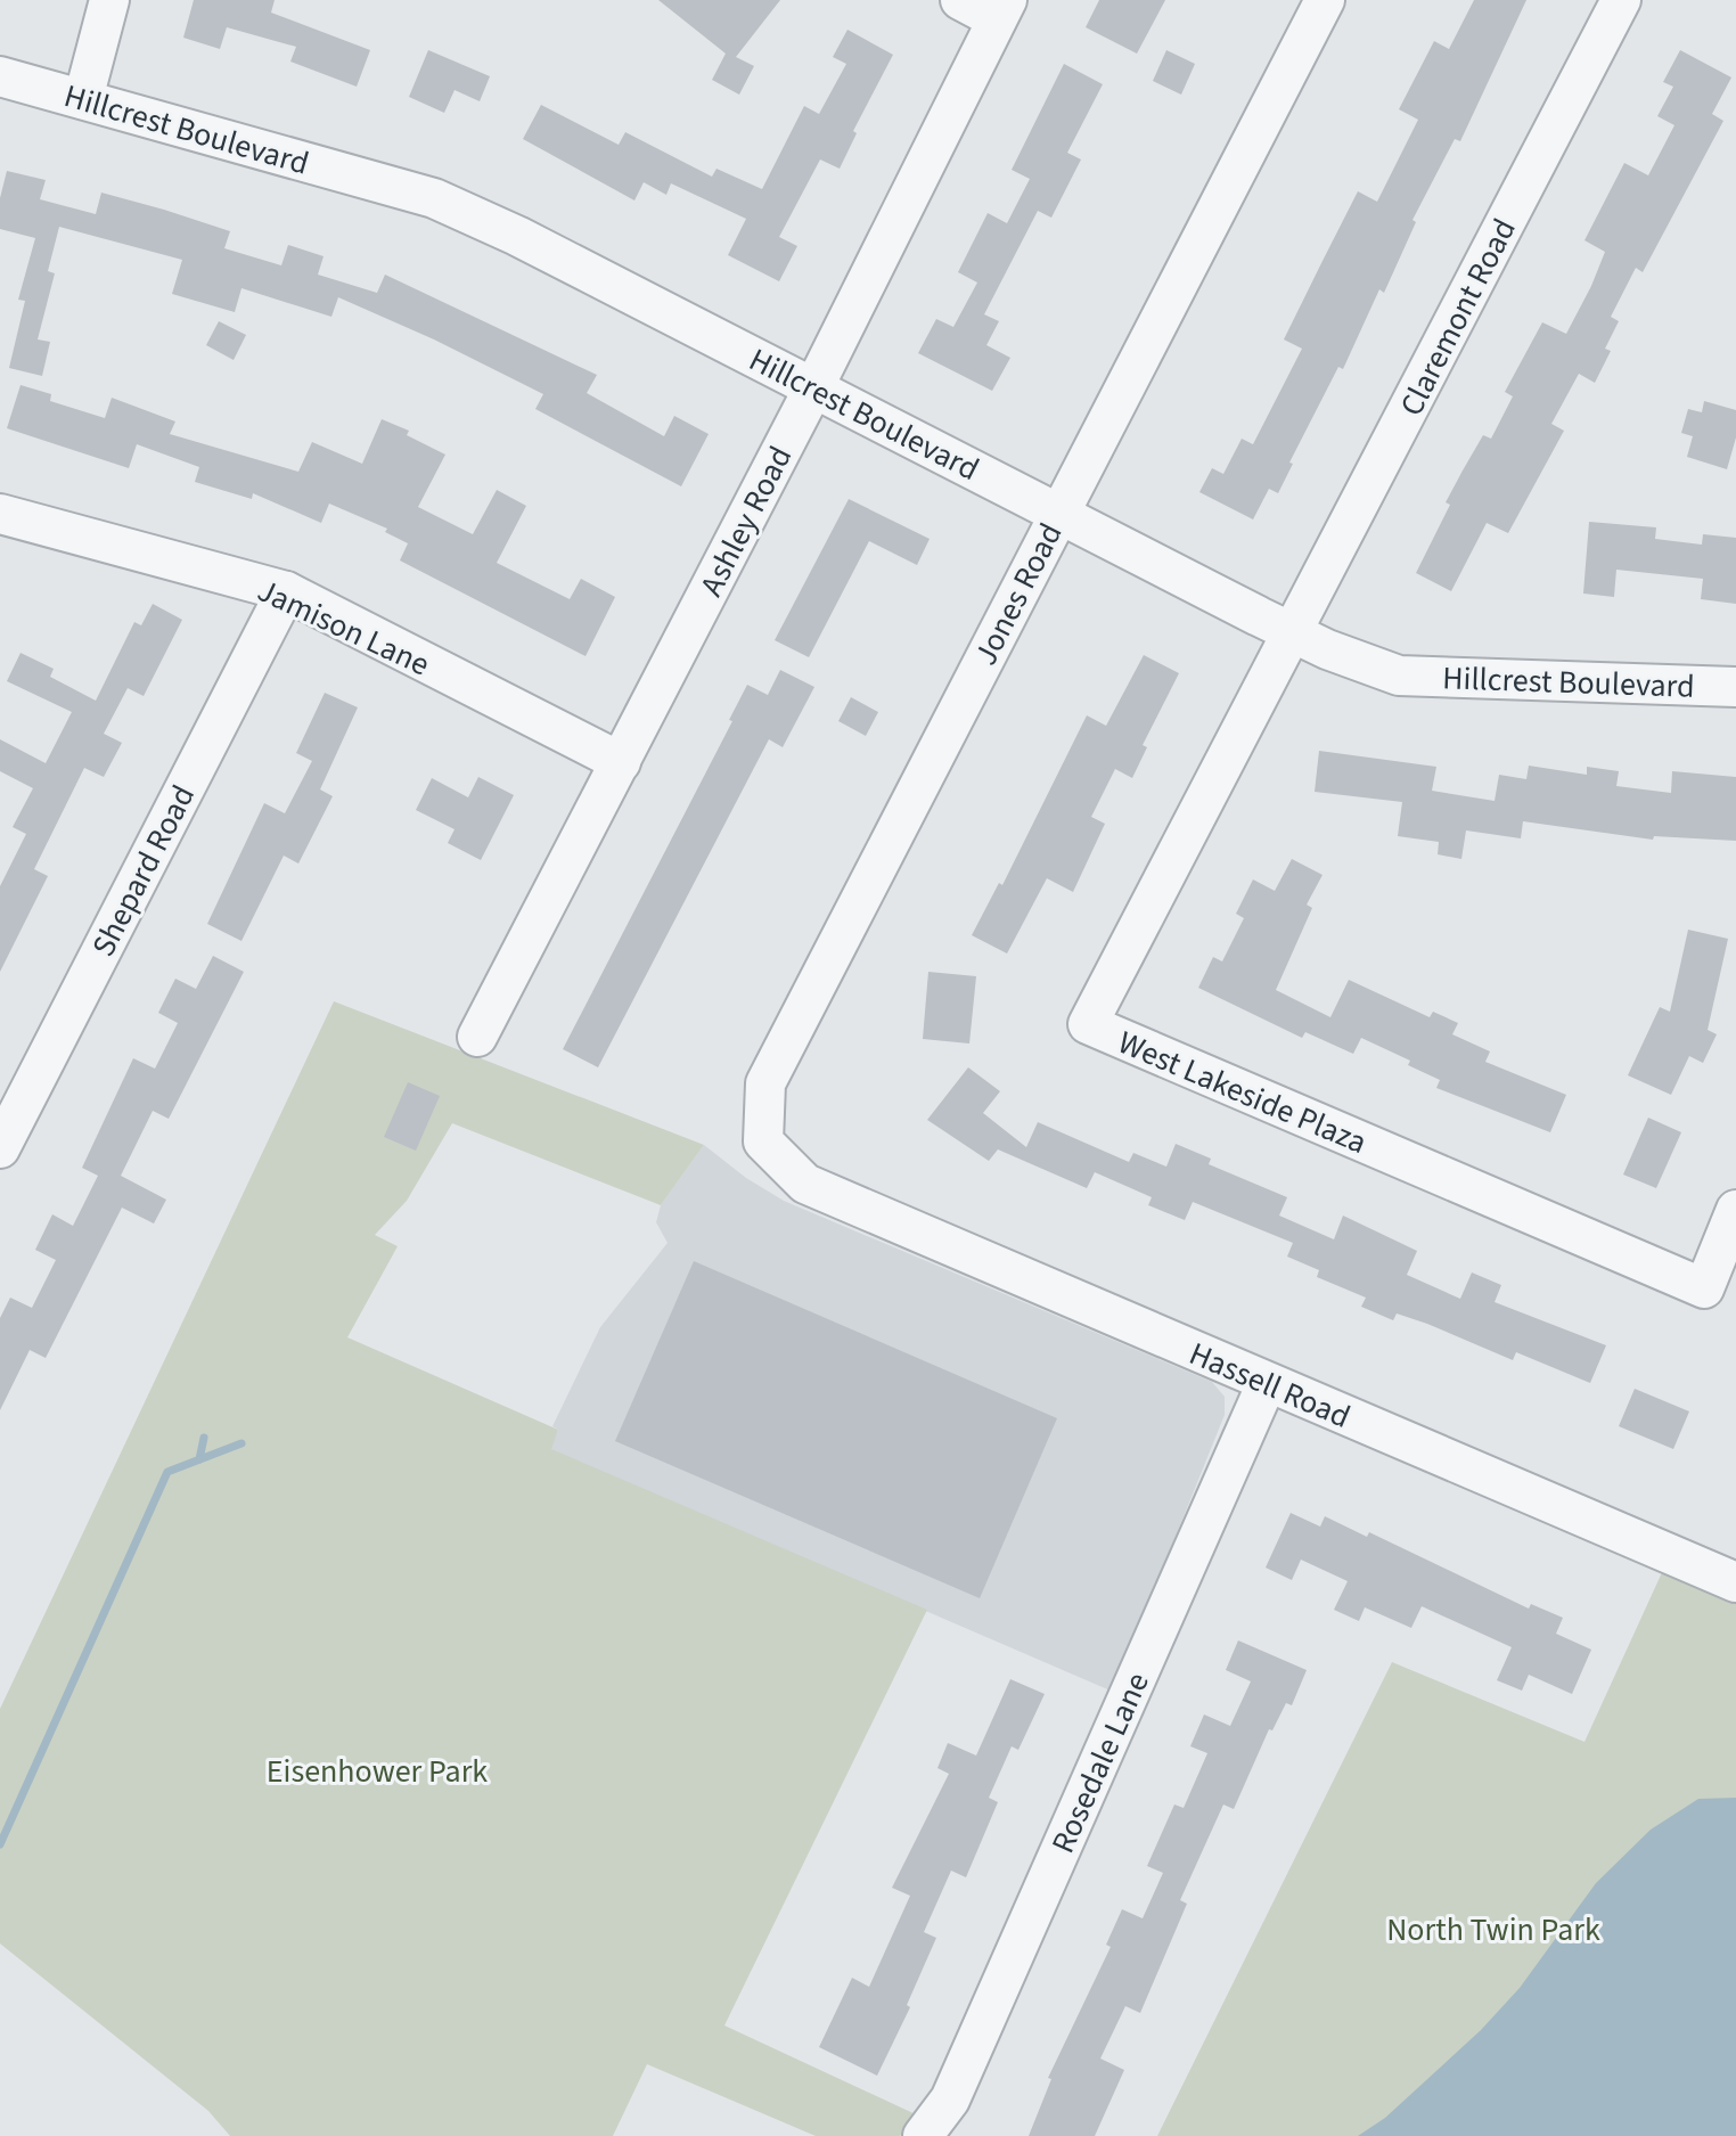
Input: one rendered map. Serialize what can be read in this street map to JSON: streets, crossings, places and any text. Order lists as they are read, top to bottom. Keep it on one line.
{"streets":{"street":["Hillcrest Boulevard","Claremont Road","Ashley Road","Jones Road","Jamison Lane","Shepard Road","West Lakeside Plaza","Hassell Road","Rosedale Lane"]},"crossings":[["Hillcrest Boulevard","Claremont Road"],["Hillcrest Boulevard","Ashley Road"],["Hillcrest Boulevard","Jones Road"],["Hillcrest Boulevard","West Lakeside Plaza"],["Claremont Road","West Lakeside Plaza"],["Ashley Road","Jamison Lane"],["Jones Road","Hassell Road"],["Jamison Lane","Shepard Road"],["Hassell Road","Rosedale Lane"]],"parks":["Eisenhower Park","North Twin Park"]}
